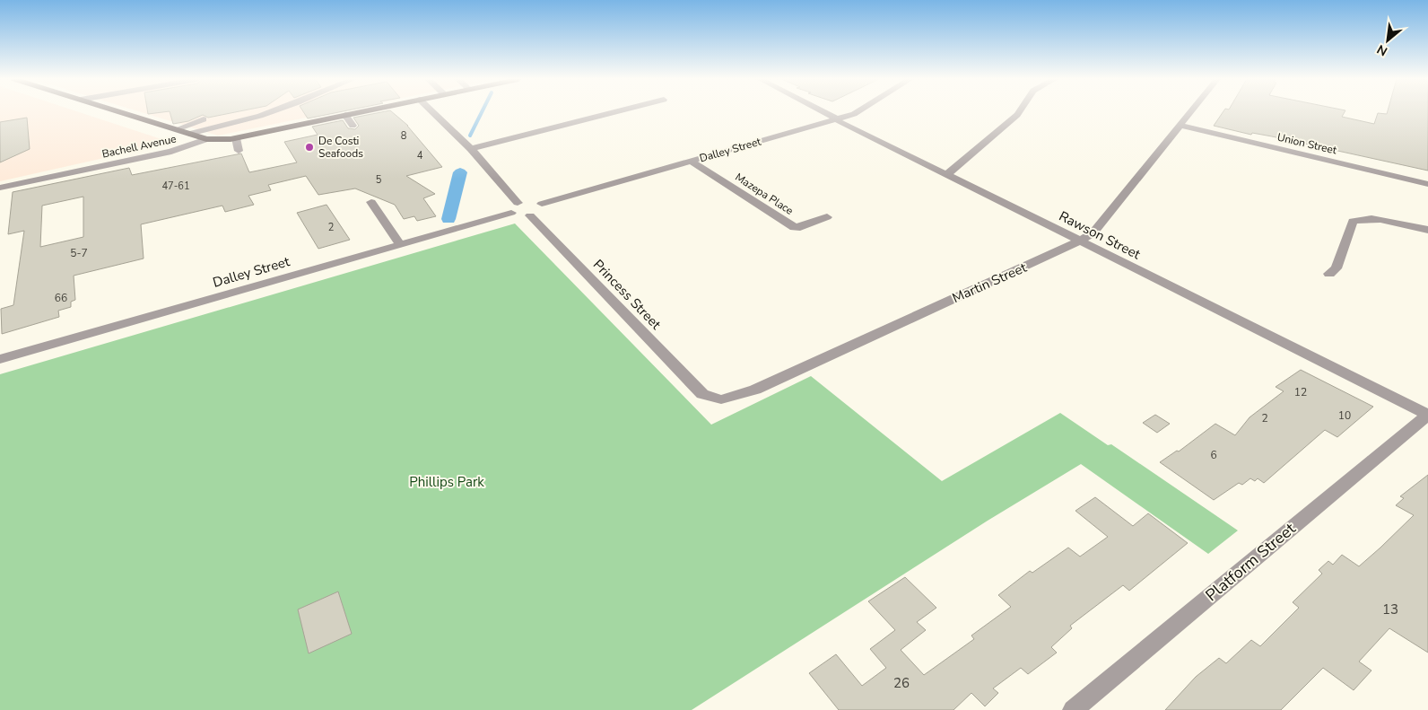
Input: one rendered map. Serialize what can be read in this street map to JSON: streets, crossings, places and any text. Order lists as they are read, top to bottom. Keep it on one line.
{"streets":{"main road":["Bachell Avenue"],"street":["Union Street","Dalley Street","Mazepa Place","Rawson Street","Martin Street","Princess Street","Platform Street"]},"crossings":[["Union Street","Martin Street"],["Dalley Street","Mazepa Place"],["Dalley Street","Rawson Street"],["Rawson Street","Martin Street"],["Rawson Street","Platform Street"],["Martin Street","Princess Street"]],"parks":["Phillips Park"],"places":["De Costi Seafoods"],"house_numbers":["8","4","5","47-61","2","5-7","66","12","10","2","6","13","26"],"north":"bottom left"}
